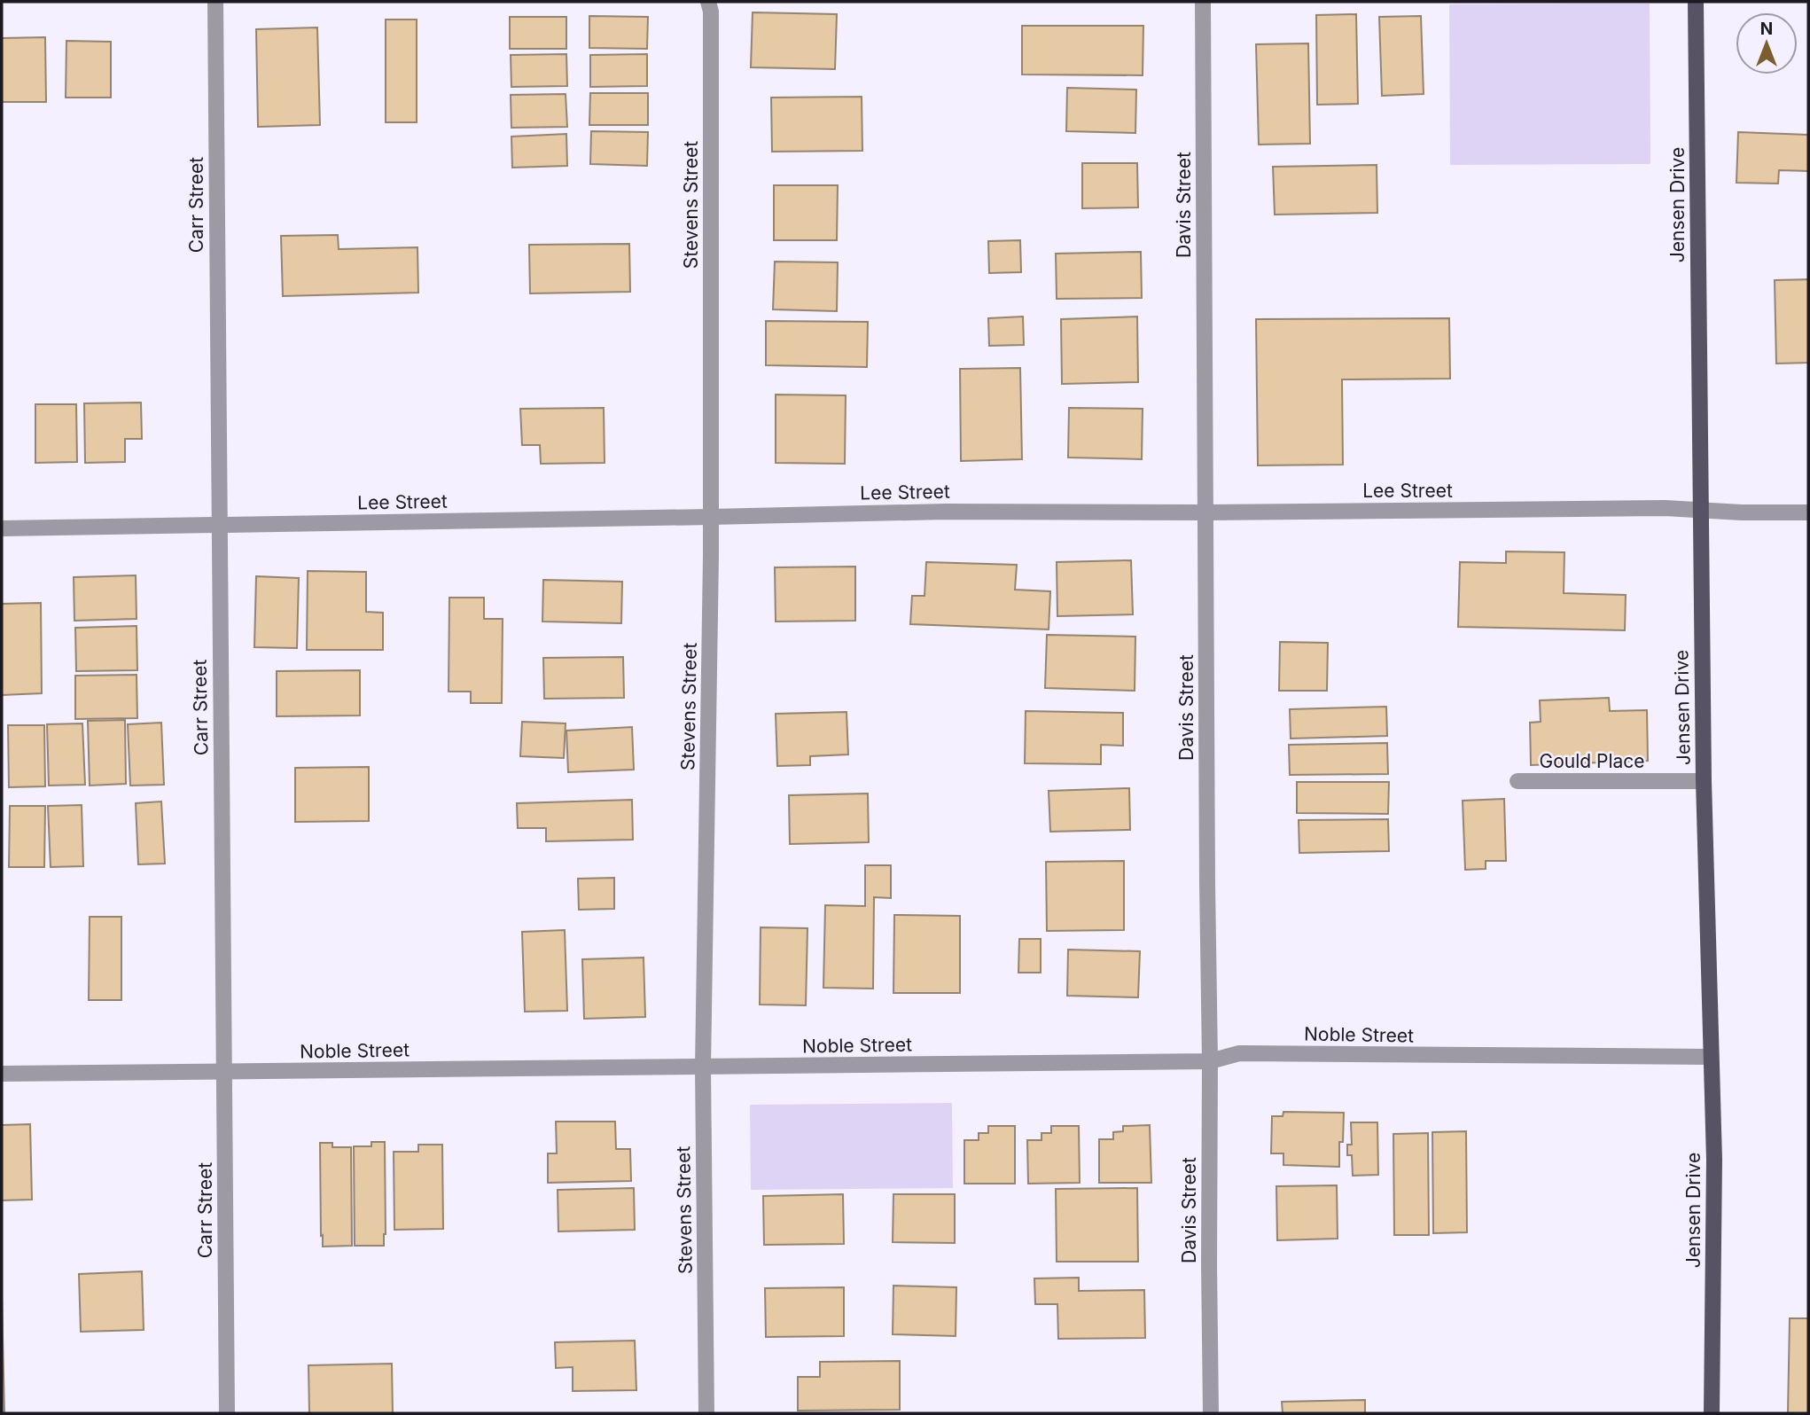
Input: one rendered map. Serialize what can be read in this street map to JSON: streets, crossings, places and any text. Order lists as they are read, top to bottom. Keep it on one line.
{"streets":{"main road":["Jensen Drive"],"street":["Carr Street","Stevens Street","Davis Street","Lee Street","Gould Place","Noble Street"]},"crossings":[["Carr Street","Lee Street"],["Carr Street","Noble Street"],["Stevens Street","Lee Street"],["Stevens Street","Noble Street"],["Davis Street","Lee Street"],["Davis Street","Noble Street"],["Jensen Drive","Lee Street"],["Jensen Drive","Gould Place"],["Jensen Drive","Noble Street"]],"north":"top"}
